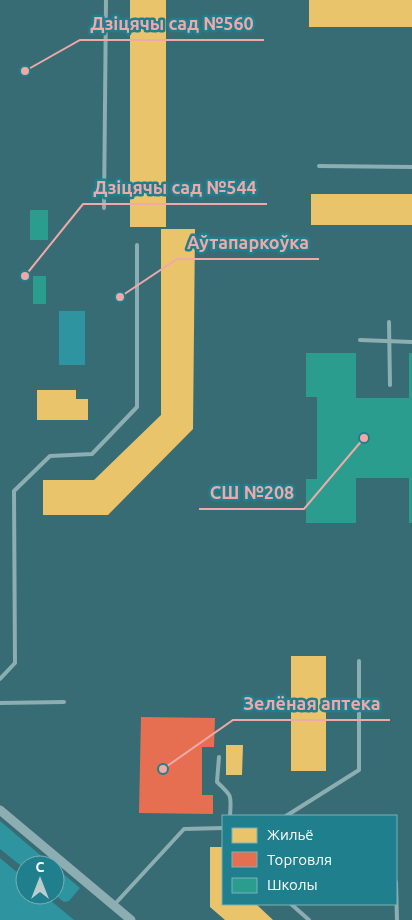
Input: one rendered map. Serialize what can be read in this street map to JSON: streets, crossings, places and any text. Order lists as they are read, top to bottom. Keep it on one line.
{"places":["Дзіцячы сад №560","Дзіцячы сад №544","Аўтапаркоўка","СШ №208","Зелёная аптека"],"legend":["Жильё","Торговля","Школы"],"north":"top"}
